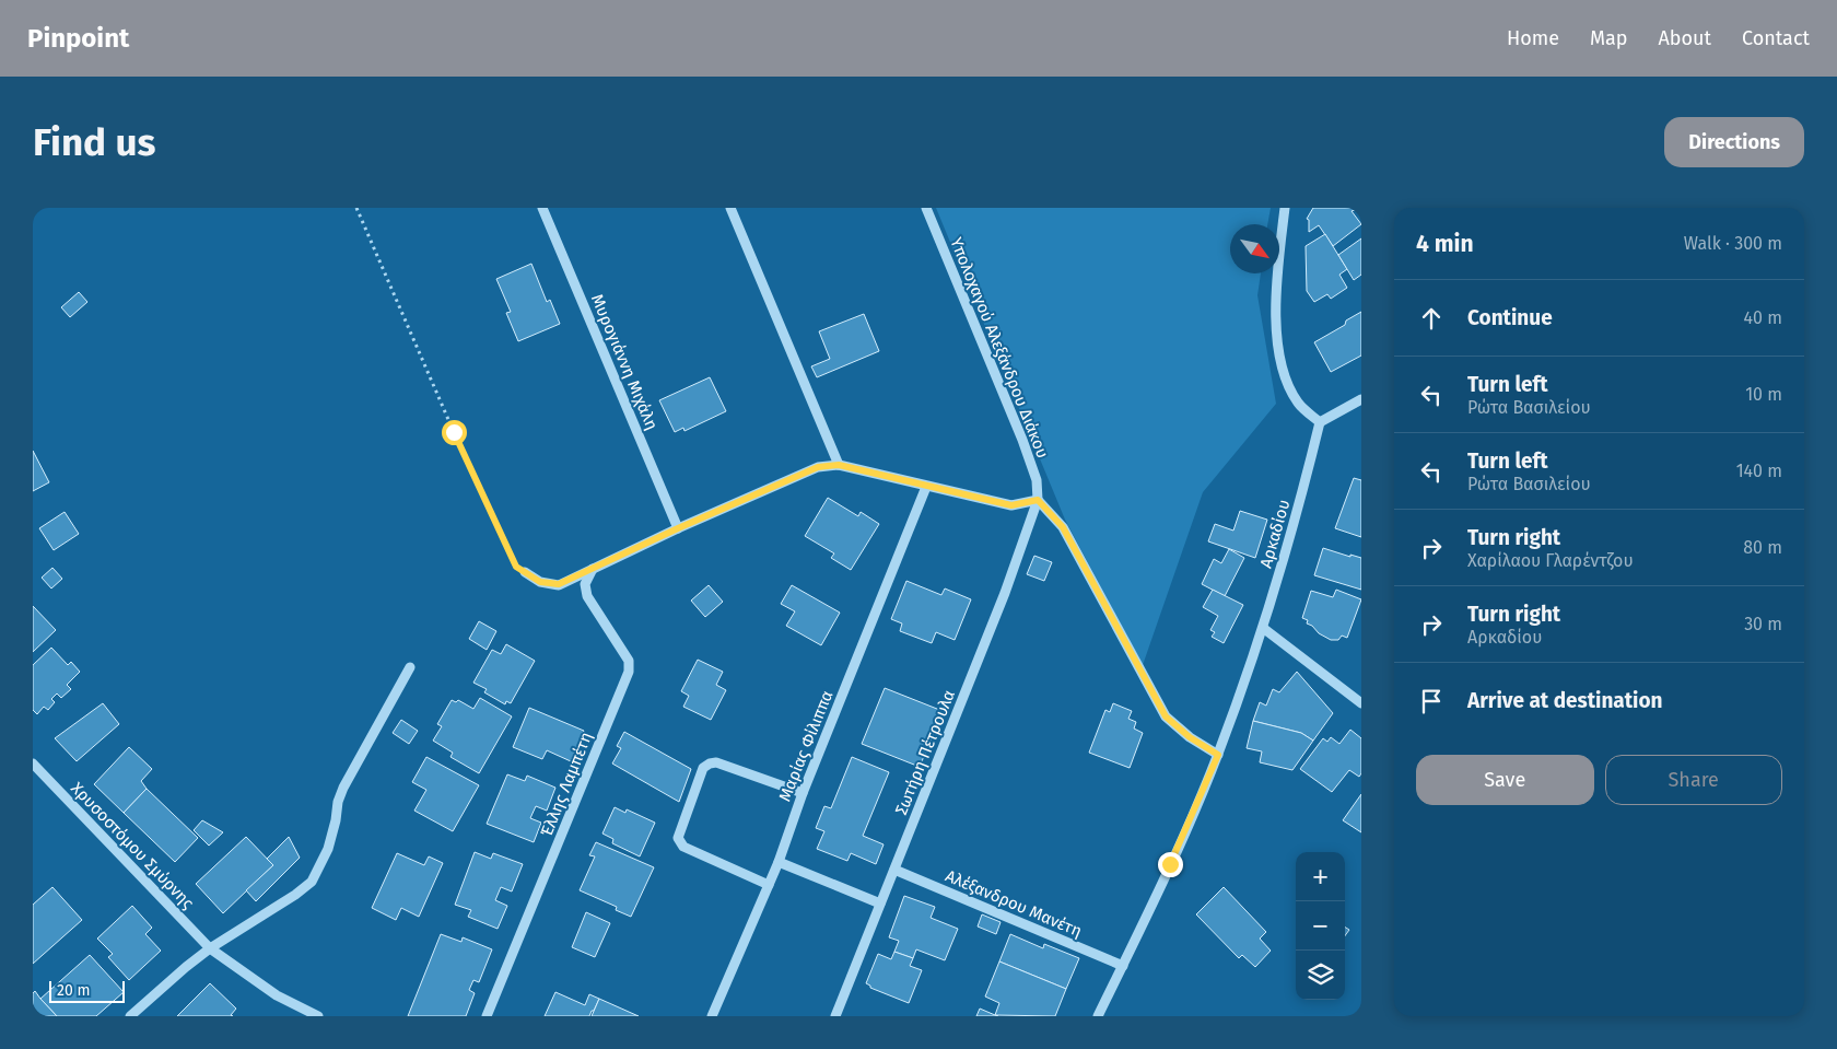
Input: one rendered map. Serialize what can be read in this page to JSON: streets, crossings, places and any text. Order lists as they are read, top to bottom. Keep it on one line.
{"streets":{"street":["Υπολοχαγού Αλεξάνδρου Διάκου","Μυρογιάννη Μιχάλη","Αρκαδίου","Μαρίας Φίλιππα","Σωτήρη Πέτρουλα","Έλλης Λαμπέτη","Χρυσοστόμου Σμύρνης","Αλέξανδρου Μανέτη"]},"crossings":[["Υπολοχαγού Αλεξάνδρου Διάκου","Σωτήρη Πέτρουλα"],["Αρκαδίου","Αλέξανδρου Μανέτη"],["Σωτήρη Πέτρουλα","Αλέξανδρου Μανέτη"]],"scale_bar":"20 m","north":"bottom right","page":{"header":"Pinpoint","nav":["Home","Map","About","Contact"],"buttons":["Directions",["Save","Share"]],"title":"Find us","heading":["4 min","Walk · 300 m"],"list":[["Continue","40 m"],["Turn left","Ρώτα Βασιλείου","10 m"],["Turn left","Ρώτα Βασιλείου","140 m"],["Turn right","Χαρίλαου Γλαρέντζου","80 m"],["Turn right","Αρκαδίου","30 m"],"Arrive at destination"],"map_buttons":["+","−"],"scale":"20 m"}}
